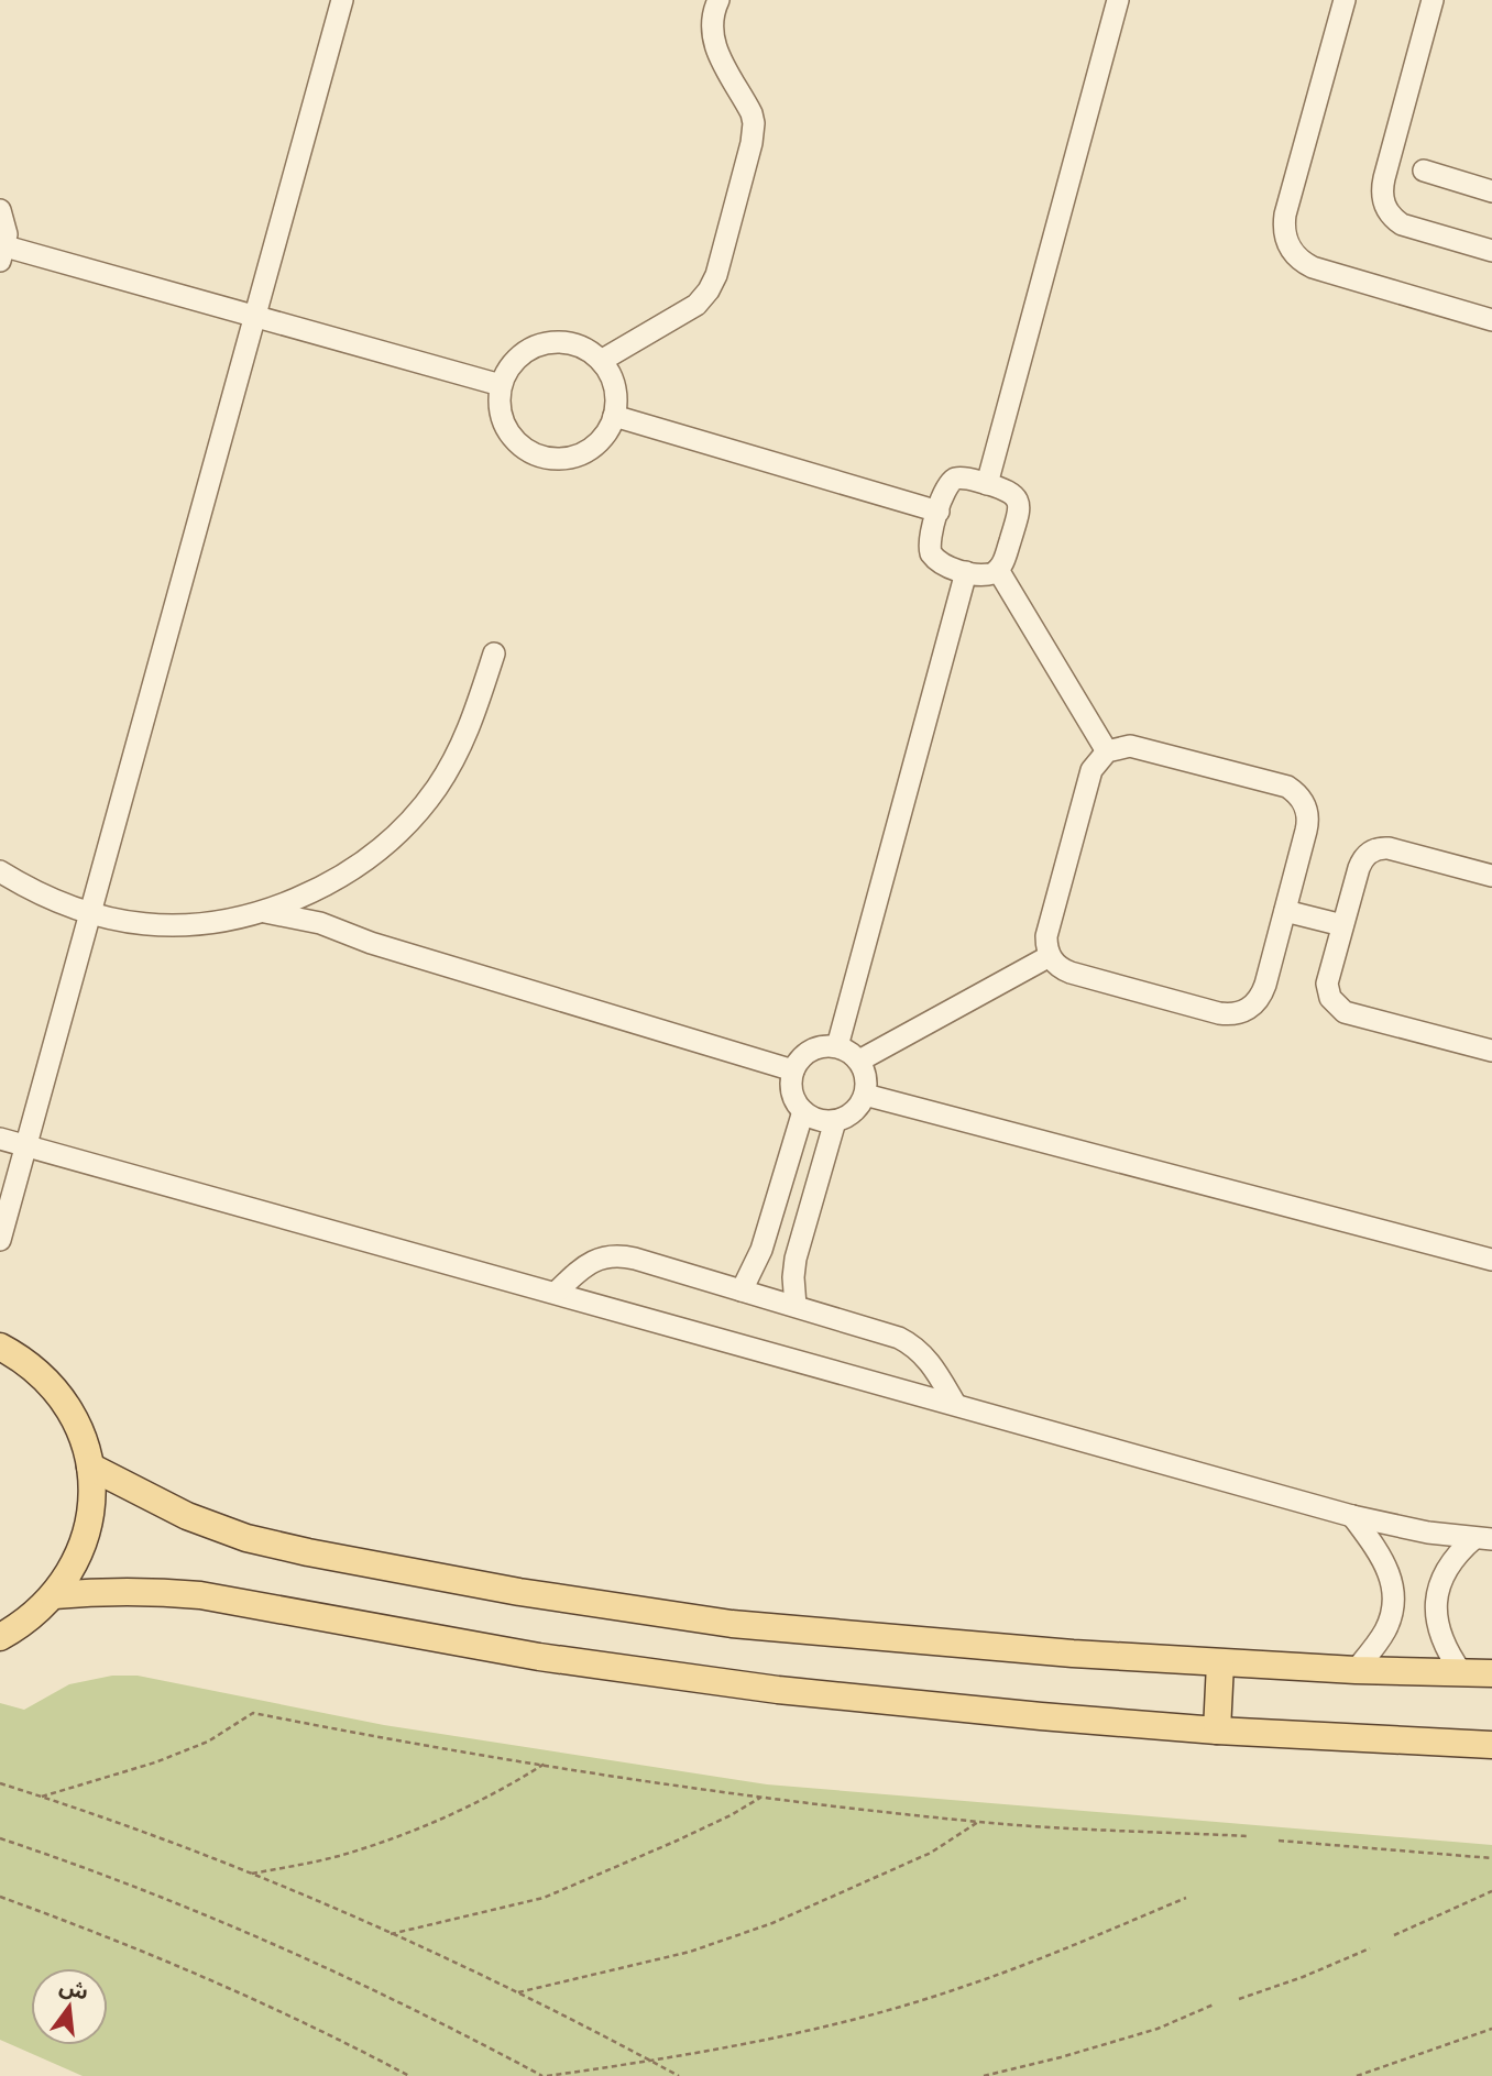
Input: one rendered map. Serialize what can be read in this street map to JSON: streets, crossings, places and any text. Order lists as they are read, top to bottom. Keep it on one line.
{"north":"top"}
